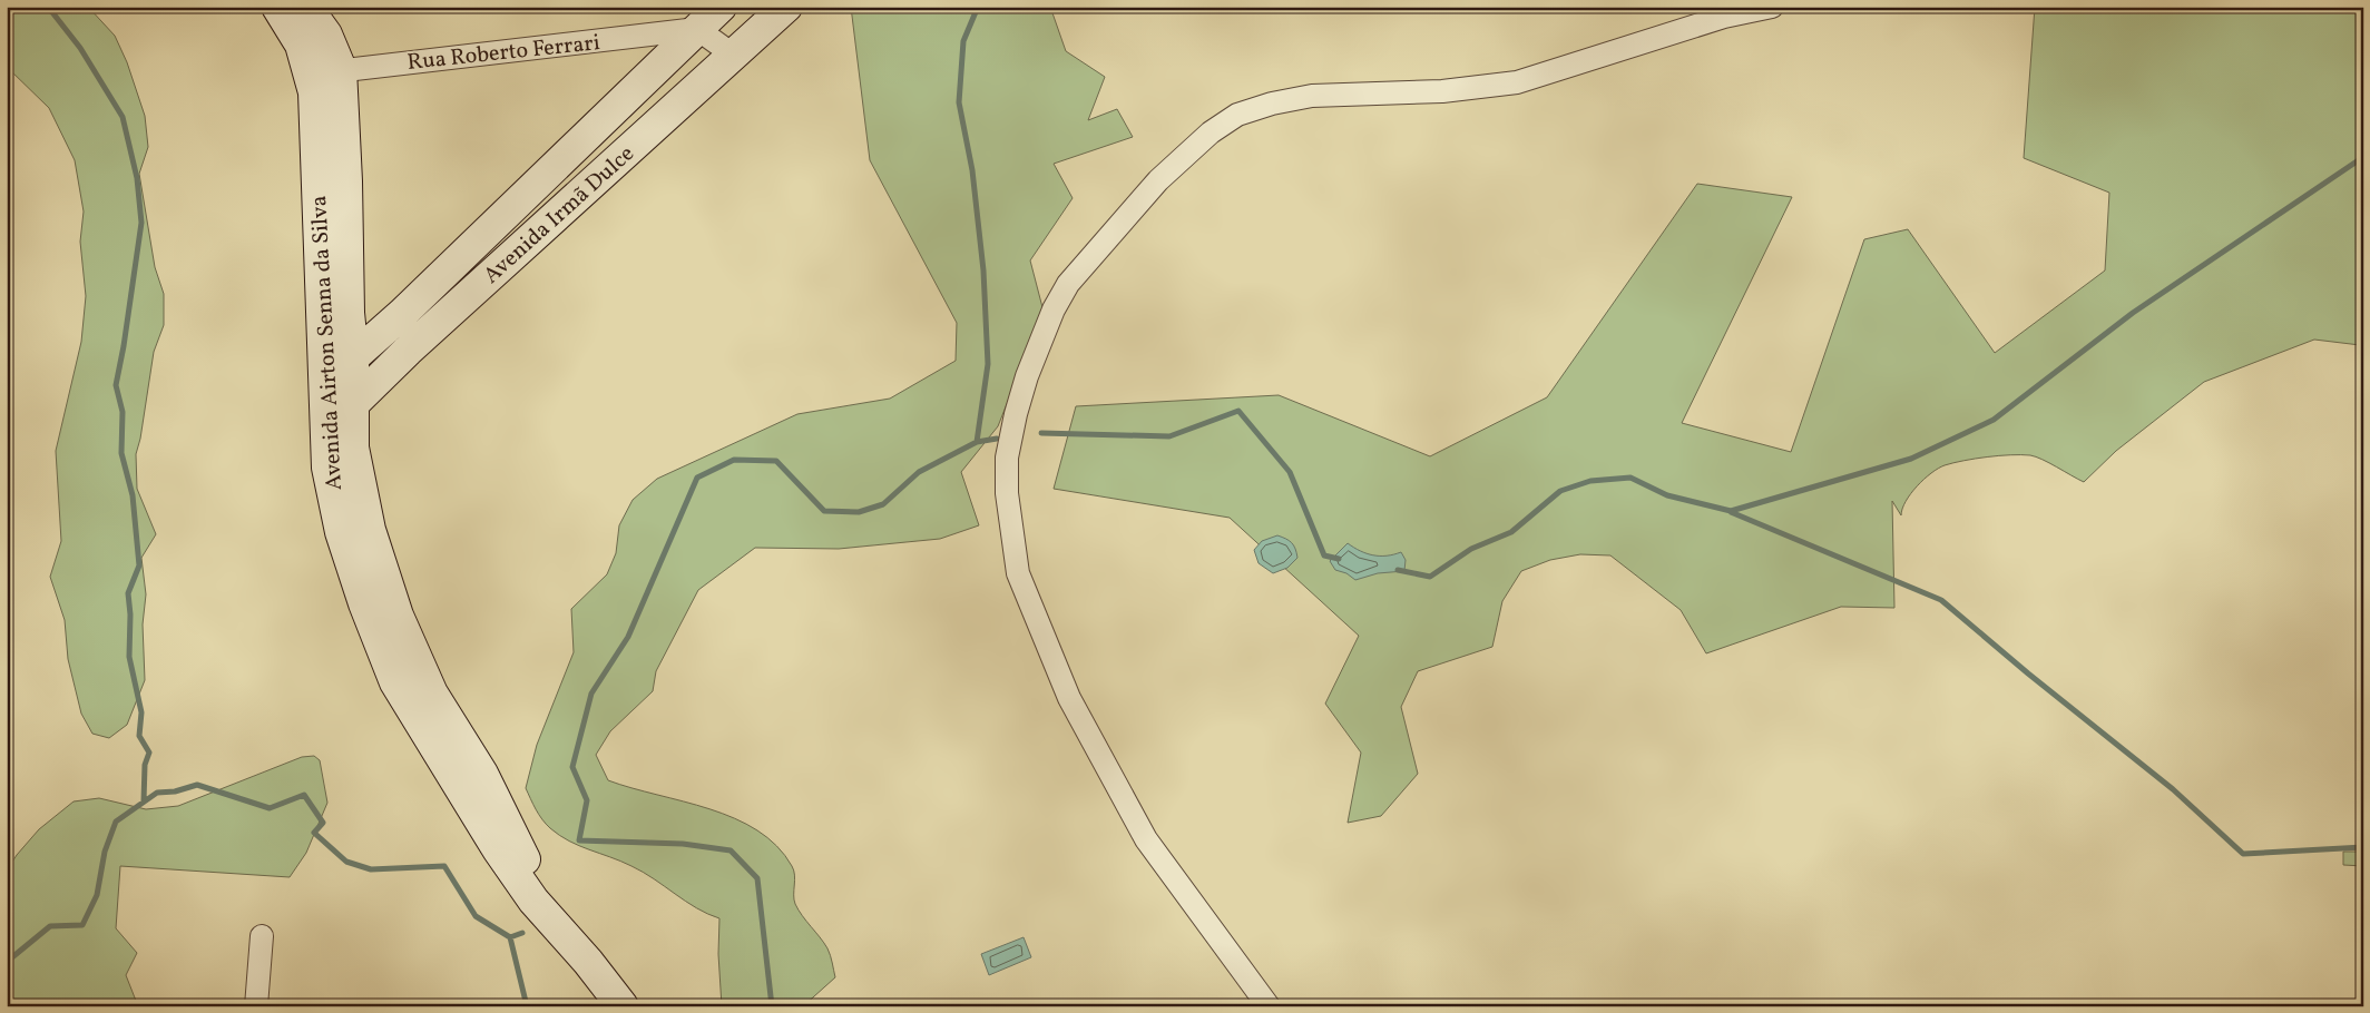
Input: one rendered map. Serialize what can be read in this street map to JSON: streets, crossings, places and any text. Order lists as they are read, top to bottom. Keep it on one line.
{"streets":{"street":["Rua Roberto Ferrari","Avenida Irmã Dulce","Avenida Airton Senna da Silva"]},"crossings":[["Rua Roberto Ferrari","Avenida Irmã Dulce"],["Rua Roberto Ferrari","Avenida Airton Senna da Silva"],["Avenida Irmã Dulce","Avenida Airton Senna da Silva"]]}
